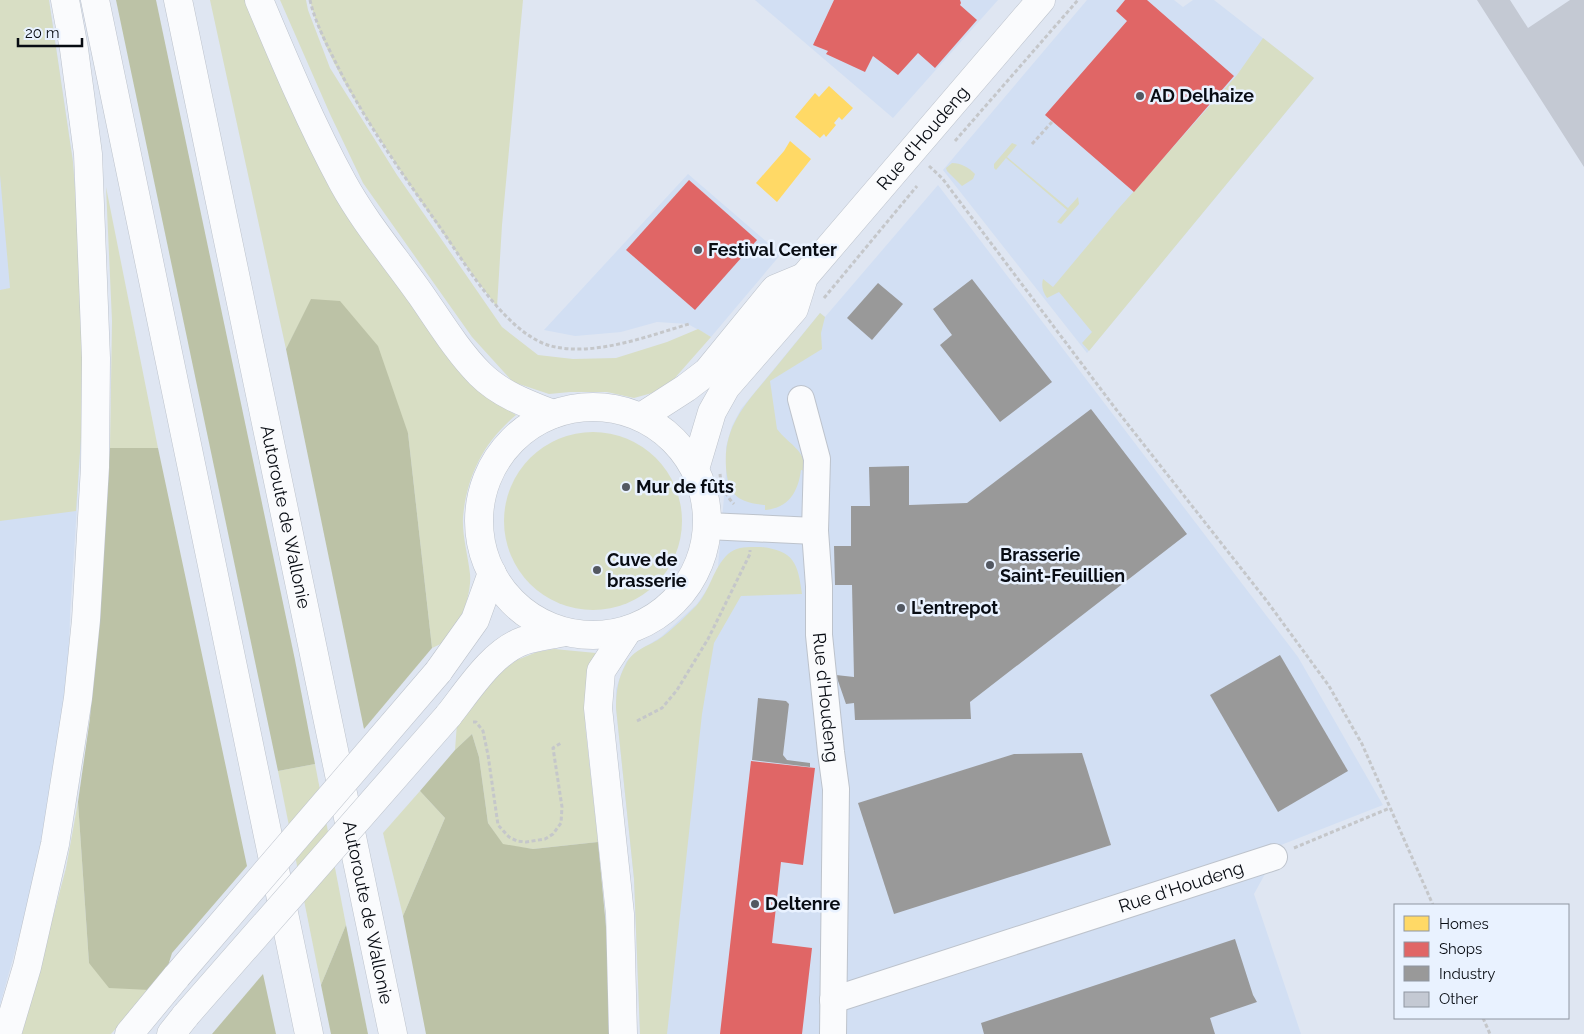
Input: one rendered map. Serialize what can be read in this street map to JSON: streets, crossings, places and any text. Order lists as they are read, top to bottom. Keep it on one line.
{"streets":{"main road":["Rue d'Houdeng","Autoroute de Wallonie"]},"places":["AD Delhaize","Festival Center","Mur de fûts","Brasserie Saint-Feuillien","Cuve de brasserie","L'entrepot","Deltenre"],"legend":["Homes","Shops","Industry","Other"],"scale_bar":"20 m"}
